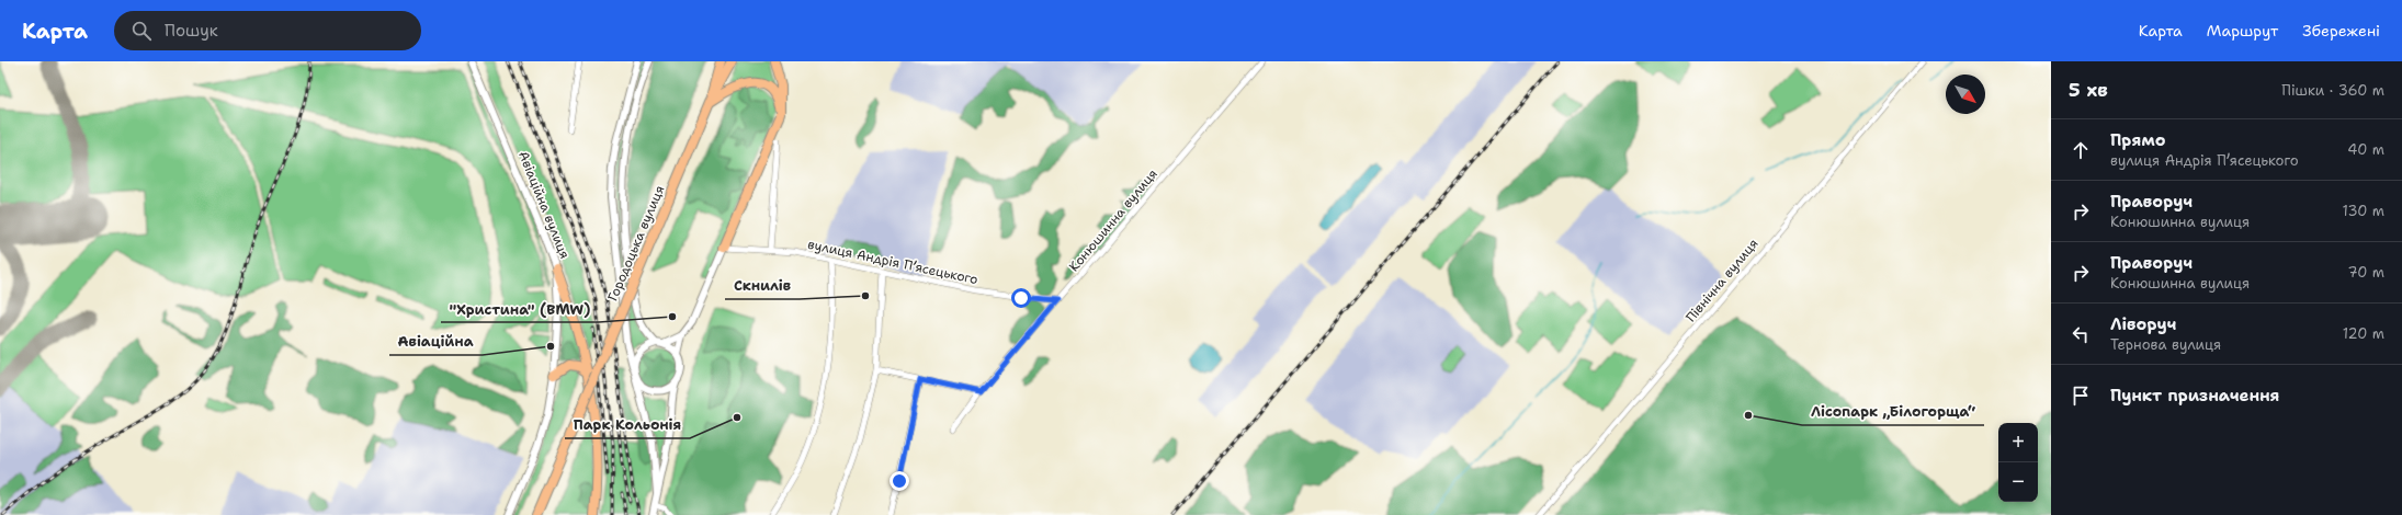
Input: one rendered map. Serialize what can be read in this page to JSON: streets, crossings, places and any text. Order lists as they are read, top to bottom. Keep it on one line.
{"streets":{"main road":["Городоцька вулиця"],"street":["Авіаційна вулиця","Конюшинна вулиця","вулиця Андрія Пʼясецького","Північна вулиця"]},"crossings":[["Конюшинна вулиця","вулиця Андрія Пʼясецького"]],"places":["Скнилів","\"Христина\" (BMW)","Авіаційна","Лісопарк „Білогорща“","Парк Кольонія"],"north":"bottom right","page":{"header":"Карта","search":"Пошук","nav":["Карта","Маршрут","Збережені"],"heading":["5 хв","Пішки · 360 m"],"list":[["Прямо","вулиця Андрія Пʼясецького","40 m"],["Праворуч","Конюшинна вулиця","130 m"],["Праворуч","Конюшинна вулиця","70 m"],["Ліворуч","Тернова вулиця","120 m"],"Пункт призначення"],"map_buttons":["+","−"]}}
